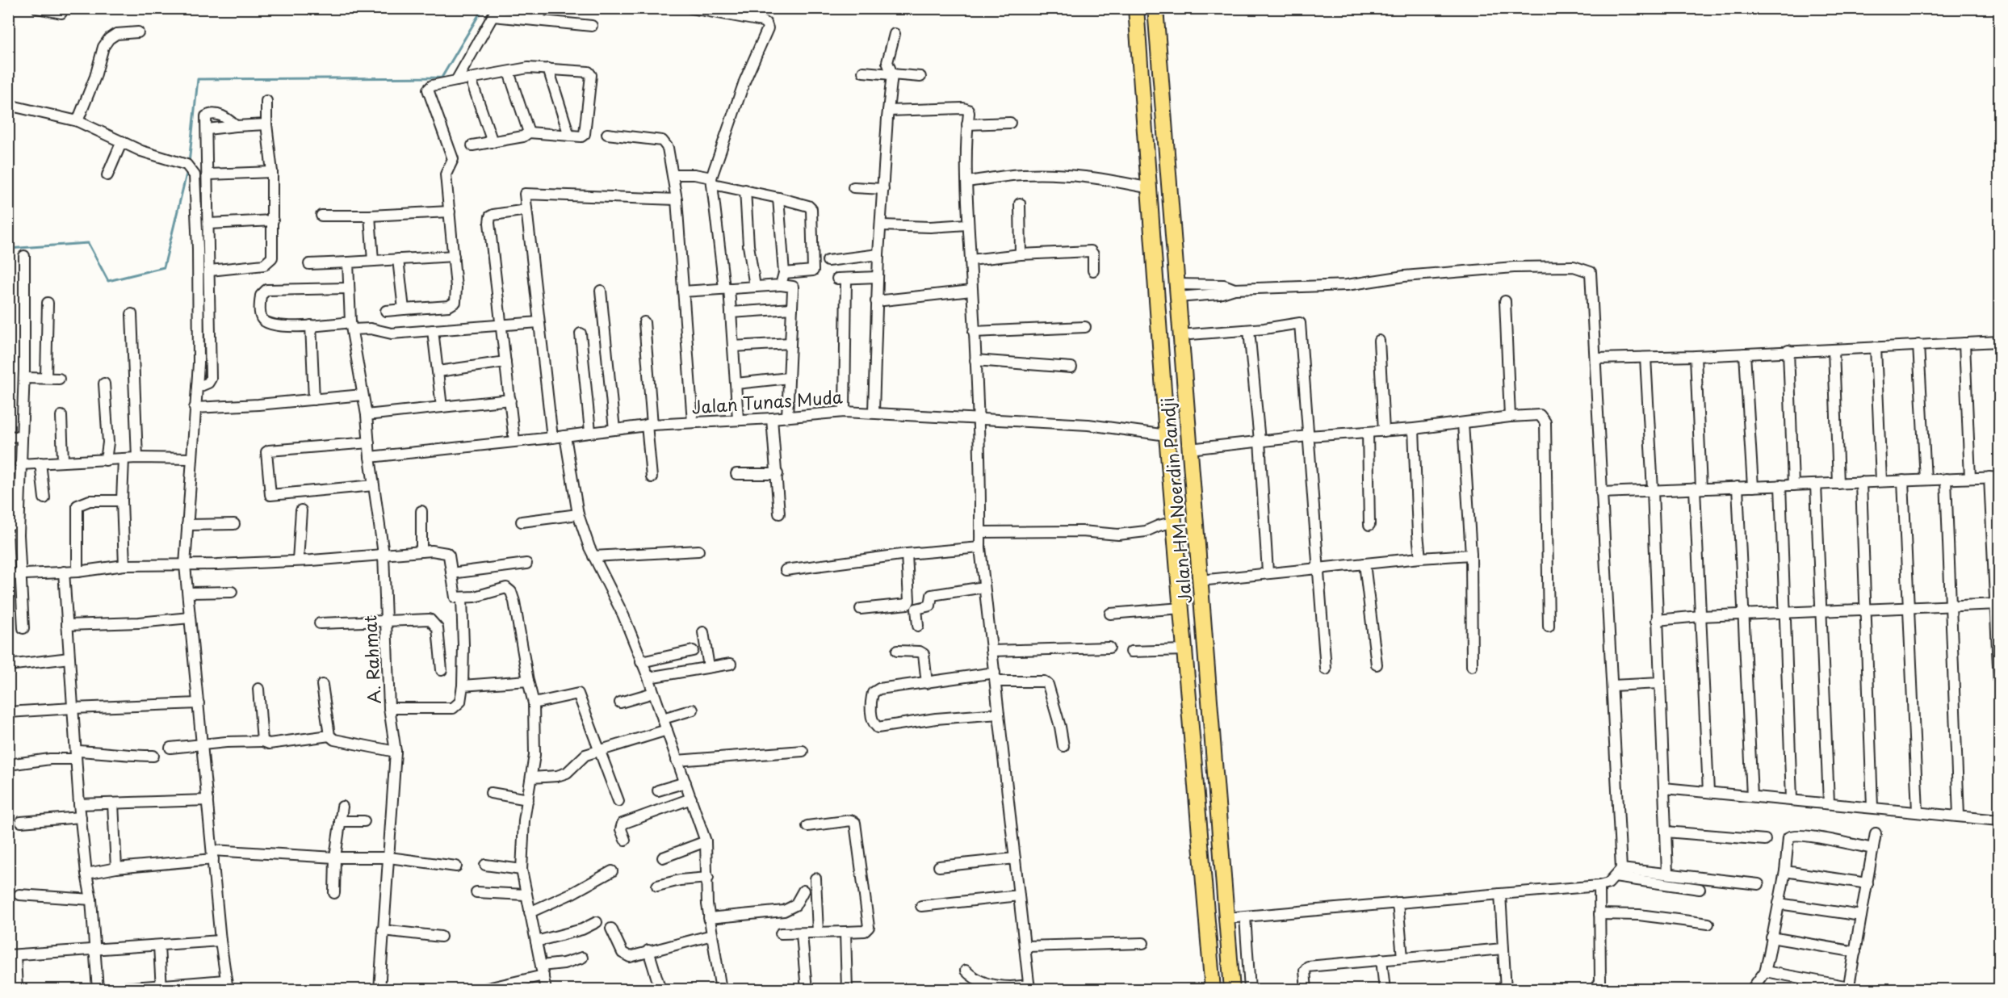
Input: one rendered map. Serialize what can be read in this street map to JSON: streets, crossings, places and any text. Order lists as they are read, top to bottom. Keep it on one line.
{"streets":{"main road":["Jalan HM Noerdin Pandji"],"street":["Jalan Tunas Muda","A. Rahmat"]},"crossings":[["Jalan Tunas Muda","Jalan HM Noerdin Pandji"],["Jalan Tunas Muda","A. Rahmat"]]}
